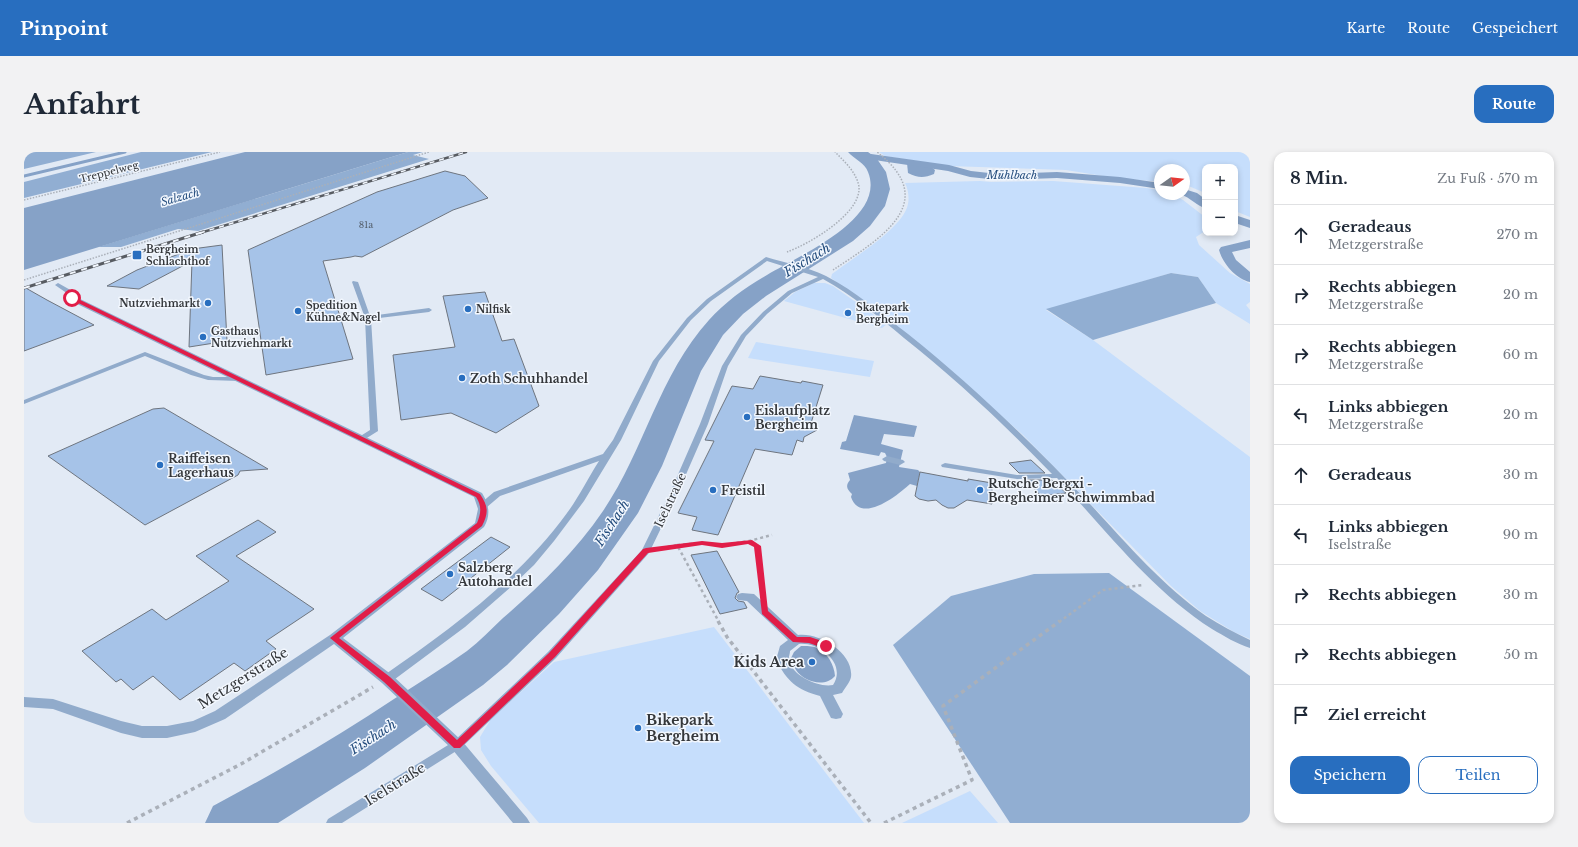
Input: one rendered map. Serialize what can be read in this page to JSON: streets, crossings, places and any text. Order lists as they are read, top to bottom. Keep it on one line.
{"streets":{"street":["Metzgerstraße"],"lane":["Iselstraße"],"path":["Treppelweg"]},"water":["Mühlbach","Salzach","Fischach"],"places":{"transit":["Bergheim Schlachthof"],"other":["Nutzviehmarkt","Nilfisk","Spedition Kühne&Nagel","Skatepark Bergheim","Gasthaus Nutzviehmarkt","Zoth Schuhhandel","Eislaufplatz Bergheim","Raiffeisen Lagerhaus","Freistil","Rutsche Bergxi - Bergheimer Schwimmbad","Salzberg Autohandel","Kids Area","Bikepark Bergheim"]},"house_numbers":["81a"],"north":"right","page":{"header":"Pinpoint","nav":["Karte","Route","Gespeichert"],"buttons":["Route",["Speichern","Teilen"]],"title":"Anfahrt","heading":["8 Min.","Zu Fuß · 570 m"],"map_buttons":["+","−"],"list":[["Geradeaus","Metzgerstraße","270 m"],["Rechts abbiegen","Metzgerstraße","20 m"],["Rechts abbiegen","Metzgerstraße","60 m"],["Links abbiegen","Metzgerstraße","20 m"],["Geradeaus","30 m"],["Links abbiegen","Iselstraße","90 m"],["Rechts abbiegen","30 m"],["Rechts abbiegen","50 m"],"Ziel erreicht"]}}
